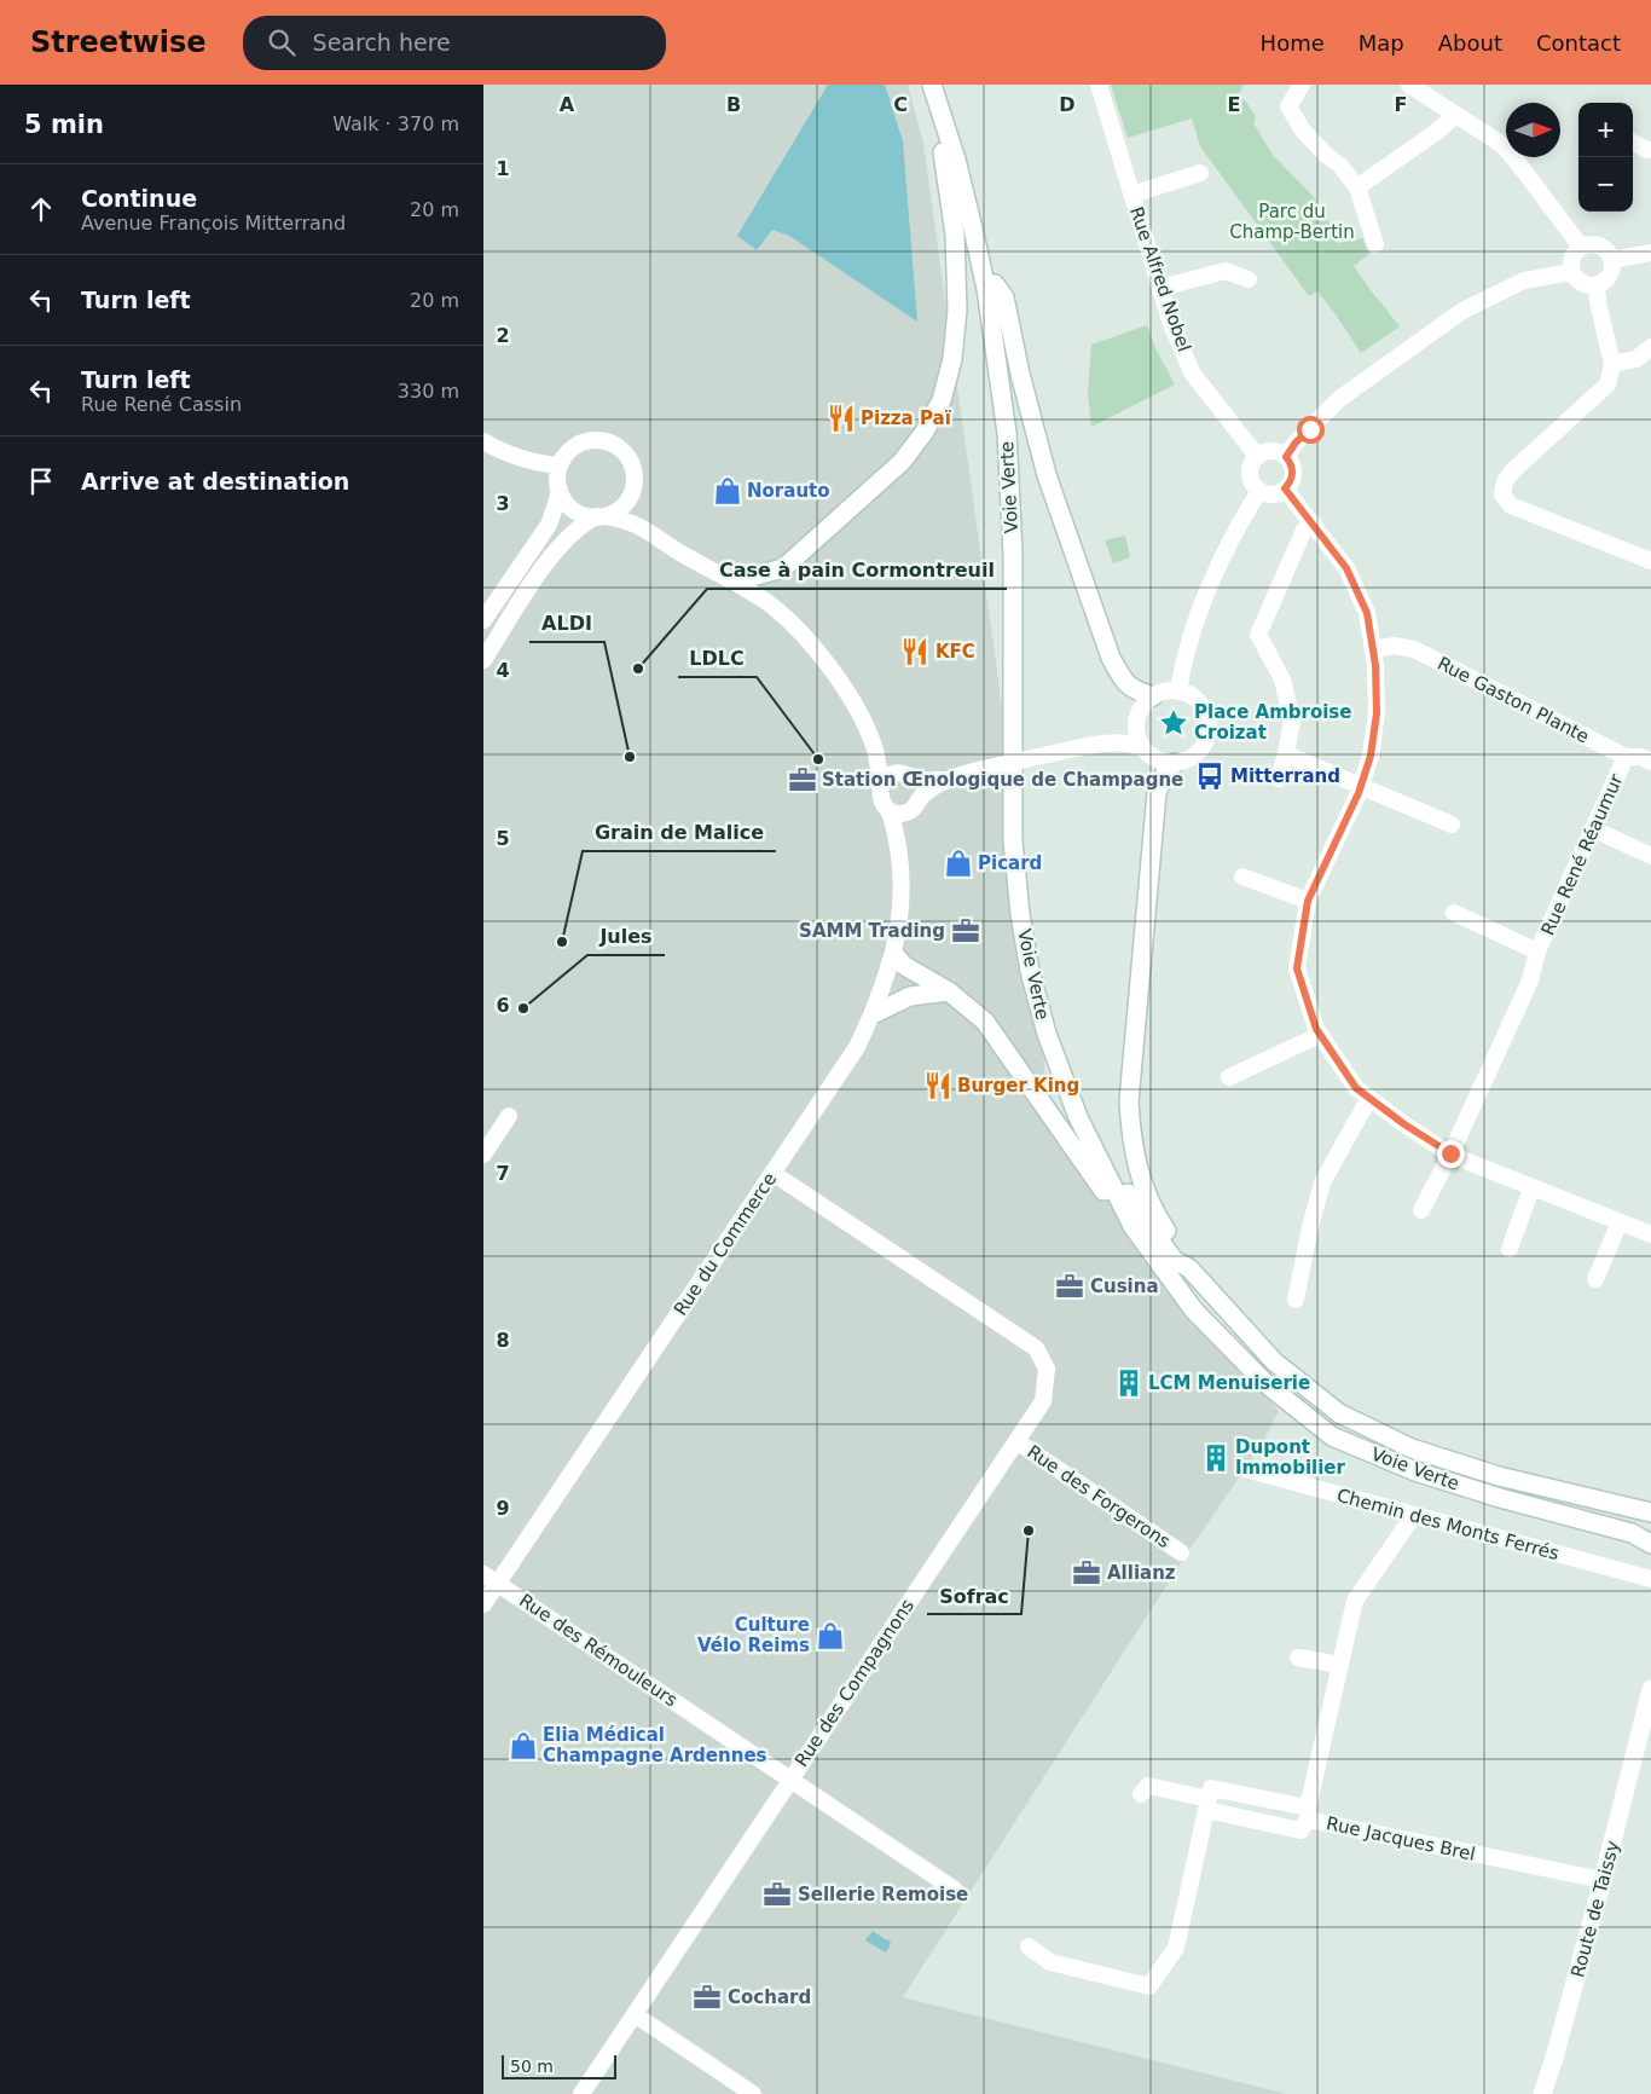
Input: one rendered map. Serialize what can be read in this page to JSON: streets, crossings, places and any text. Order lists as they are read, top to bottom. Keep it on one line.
{"streets":{"main road":["Voie Verte","Route de Taissy"],"street":["Rue Alfred Nobel","Rue Gaston Plante","Rue René Réaumur","Rue du Commerce","Rue des Forgerons","Chemin des Monts Ferrés","Rue des Rémouleurs","Rue des Compagnons","Rue Jacques Brel"]},"crossings":[["Rue Gaston Plante","Rue René Réaumur"],["Rue du Commerce","Rue des Rémouleurs"],["Rue du Commerce","Rue des Compagnons"],["Rue des Forgerons","Rue des Compagnons"],["Rue des Rémouleurs","Rue des Compagnons"],["Rue Jacques Brel","Route de Taissy"]],"parks":["Parc du Champ-Bertin"],"places":{"restaurant":["Pizza Paï","KFC","Burger King"],"shop":["Norauto","Picard","Culture Vélo Reims","Elia Médical Champagne Ardennes"],"other":["Case à pain Cormontreuil","ALDI","LDLC","Grain de Malice","Jules","Sofrac"],"place":["Place Ambroise Croizat"],"bus stop":["Mitterrand"],"office":["Station Œnologique de Champagne","SAMM Trading","Cusina","Allianz","Sellerie Remoise","Cochard"],"building":["LCM Menuiserie","Dupont Immobilier"]},"scale_bar":"50 m","north":"right","page":{"header":"Streetwise","search":"Search here","nav":["Home","Map","About","Contact"],"heading":["5 min","Walk · 370 m"],"map_buttons":["+","−"],"list":[["Continue","Avenue François Mitterrand","20 m"],["Turn left","20 m"],["Turn left","Rue René Cassin","330 m"],"Arrive at destination"],"scale":"50 m"},"grid":{"columns":["A","B","C","D","E","F"],"rows":["1","2","3","4","5","6","7","8","9"]}}
